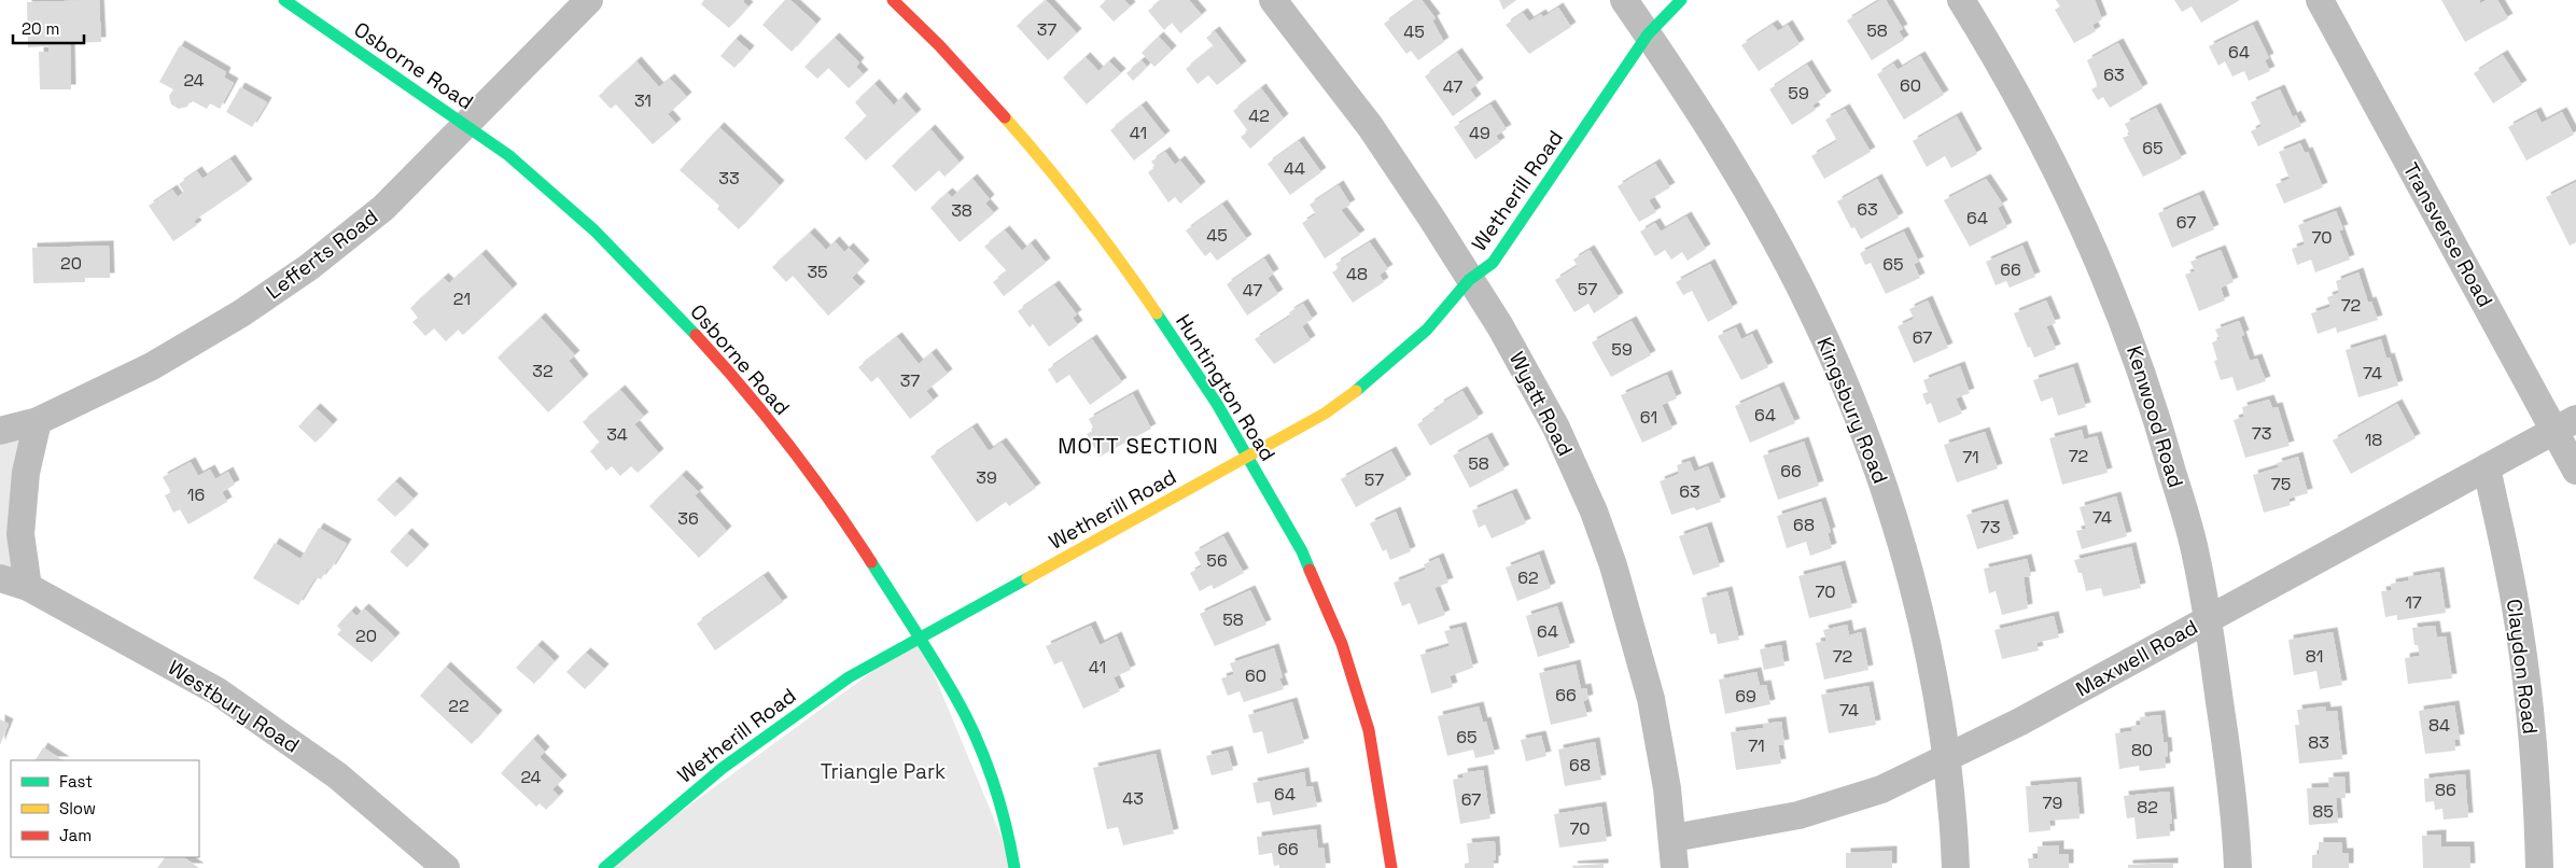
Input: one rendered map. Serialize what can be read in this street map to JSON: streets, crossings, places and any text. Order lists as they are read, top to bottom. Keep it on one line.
{"streets":{"street":["Osborne Road","Wetherill Road","Transverse Road","Lefferts Road","Huntington Road","Wyatt Road","Kingsbury Road","Kenwood Road","Maxwell Road","Claydon Road","Westbury Road"]},"crossings":[["Osborne Road","Wetherill Road"],["Osborne Road","Lefferts Road"],["Wetherill Road","Huntington Road"],["Wetherill Road","Wyatt Road"],["Wetherill Road","Kingsbury Road"],["Transverse Road","Maxwell Road"],["Wyatt Road","Maxwell Road"],["Kingsbury Road","Maxwell Road"],["Kenwood Road","Maxwell Road"],["Maxwell Road","Claydon Road"]],"districts":["MOTT SECTION"],"parks":["Triangle Park"],"house_numbers":["37","58","45","64","63","24","60","47","59","31","42","41","49","65","44","33","63","38","64","67","45","70","20","65","66","35","48","57","47","21","72","67","59","32","74","37","64","61","73","34","18","72","71","58","66","39","57","75","63","16","74","36","68","73","56","62","70","17","58","64","20","72","81","41","60","66","69","22","74","84","65","83","71","80","68","24","86","64","43","67","79","82","85","70","66"],"legend":["Fast","Slow","Jam"],"scale_bar":"20 m"}
